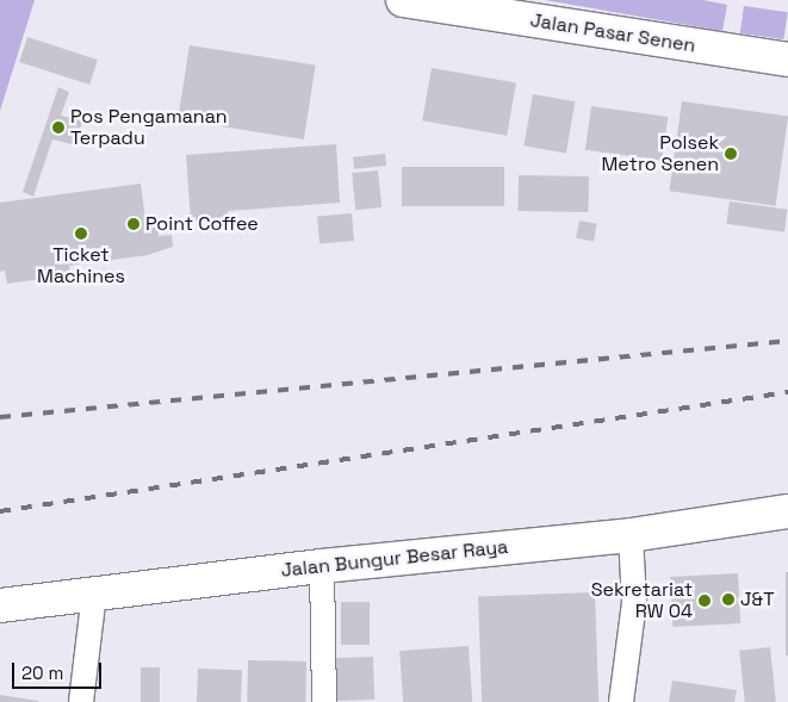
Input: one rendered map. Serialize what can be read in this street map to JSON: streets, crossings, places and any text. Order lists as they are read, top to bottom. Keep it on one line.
{"streets":{"street":["Jalan Pasar Senen","Jalan Bungur Besar Raya"]},"places":["Pos Pengamanan Terpadu","Polsek Metro Senen","Point Coffee","Ticket Machines","J&T","Sekretariat RW 04"],"scale_bar":"20 m"}
